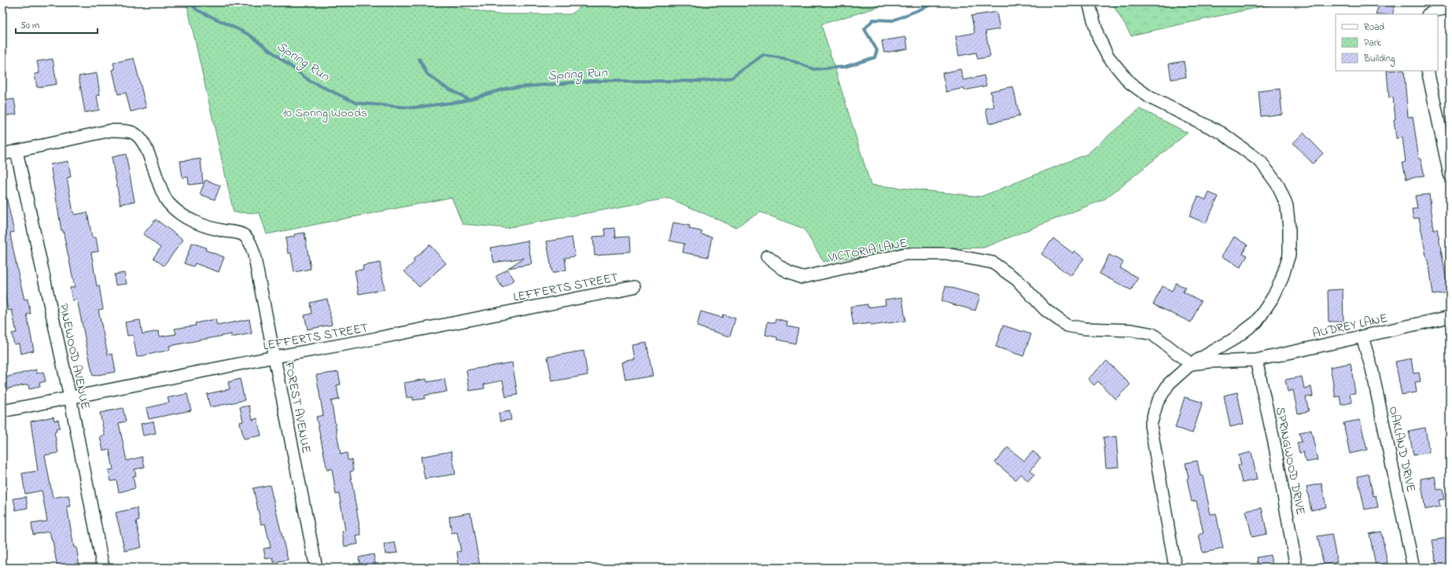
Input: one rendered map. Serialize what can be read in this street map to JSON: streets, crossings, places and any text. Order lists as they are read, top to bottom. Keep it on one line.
{"streets":{"street":["VICTORIA LANE","LEFFERTS STREET","AUDREY LANE","PINEWOOD AVENUE","FOREST AVENUE","OAKLAND DRIVE","SPRINGWOOD DRIVE"]},"crossings":[["VICTORIA LANE","AUDREY LANE"],["LEFFERTS STREET","PINEWOOD AVENUE"],["LEFFERTS STREET","FOREST AVENUE"],["AUDREY LANE","OAKLAND DRIVE"],["AUDREY LANE","SPRINGWOOD DRIVE"],["PINEWOOD AVENUE","FOREST AVENUE"]],"water":["Spring Run"],"parks":["10 Spring Woods"],"legend":["Road","Park","Building"],"scale_bar":"50 m"}
